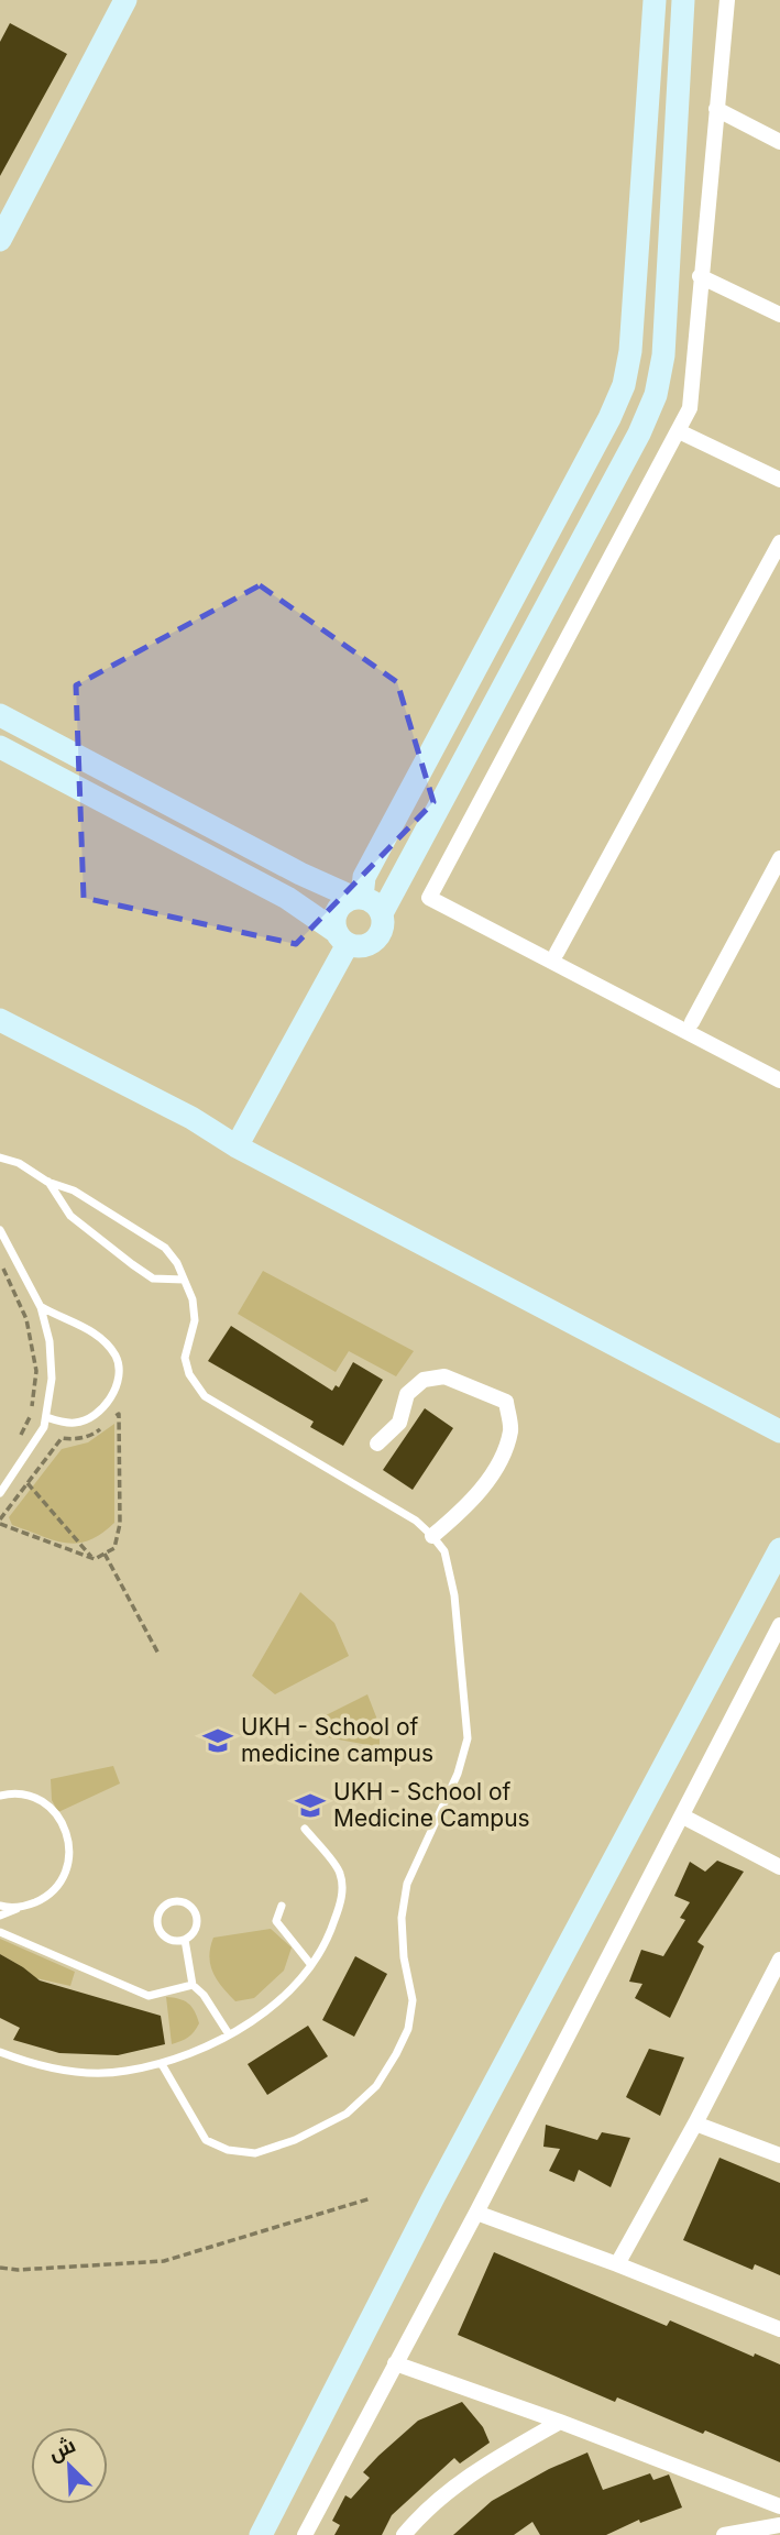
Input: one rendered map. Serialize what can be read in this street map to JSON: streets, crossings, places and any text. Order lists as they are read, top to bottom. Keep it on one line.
{"places":{"school or university":["UKH - School of medicine campus","UKH - School of Medicine Campus"]},"north":"top left"}
